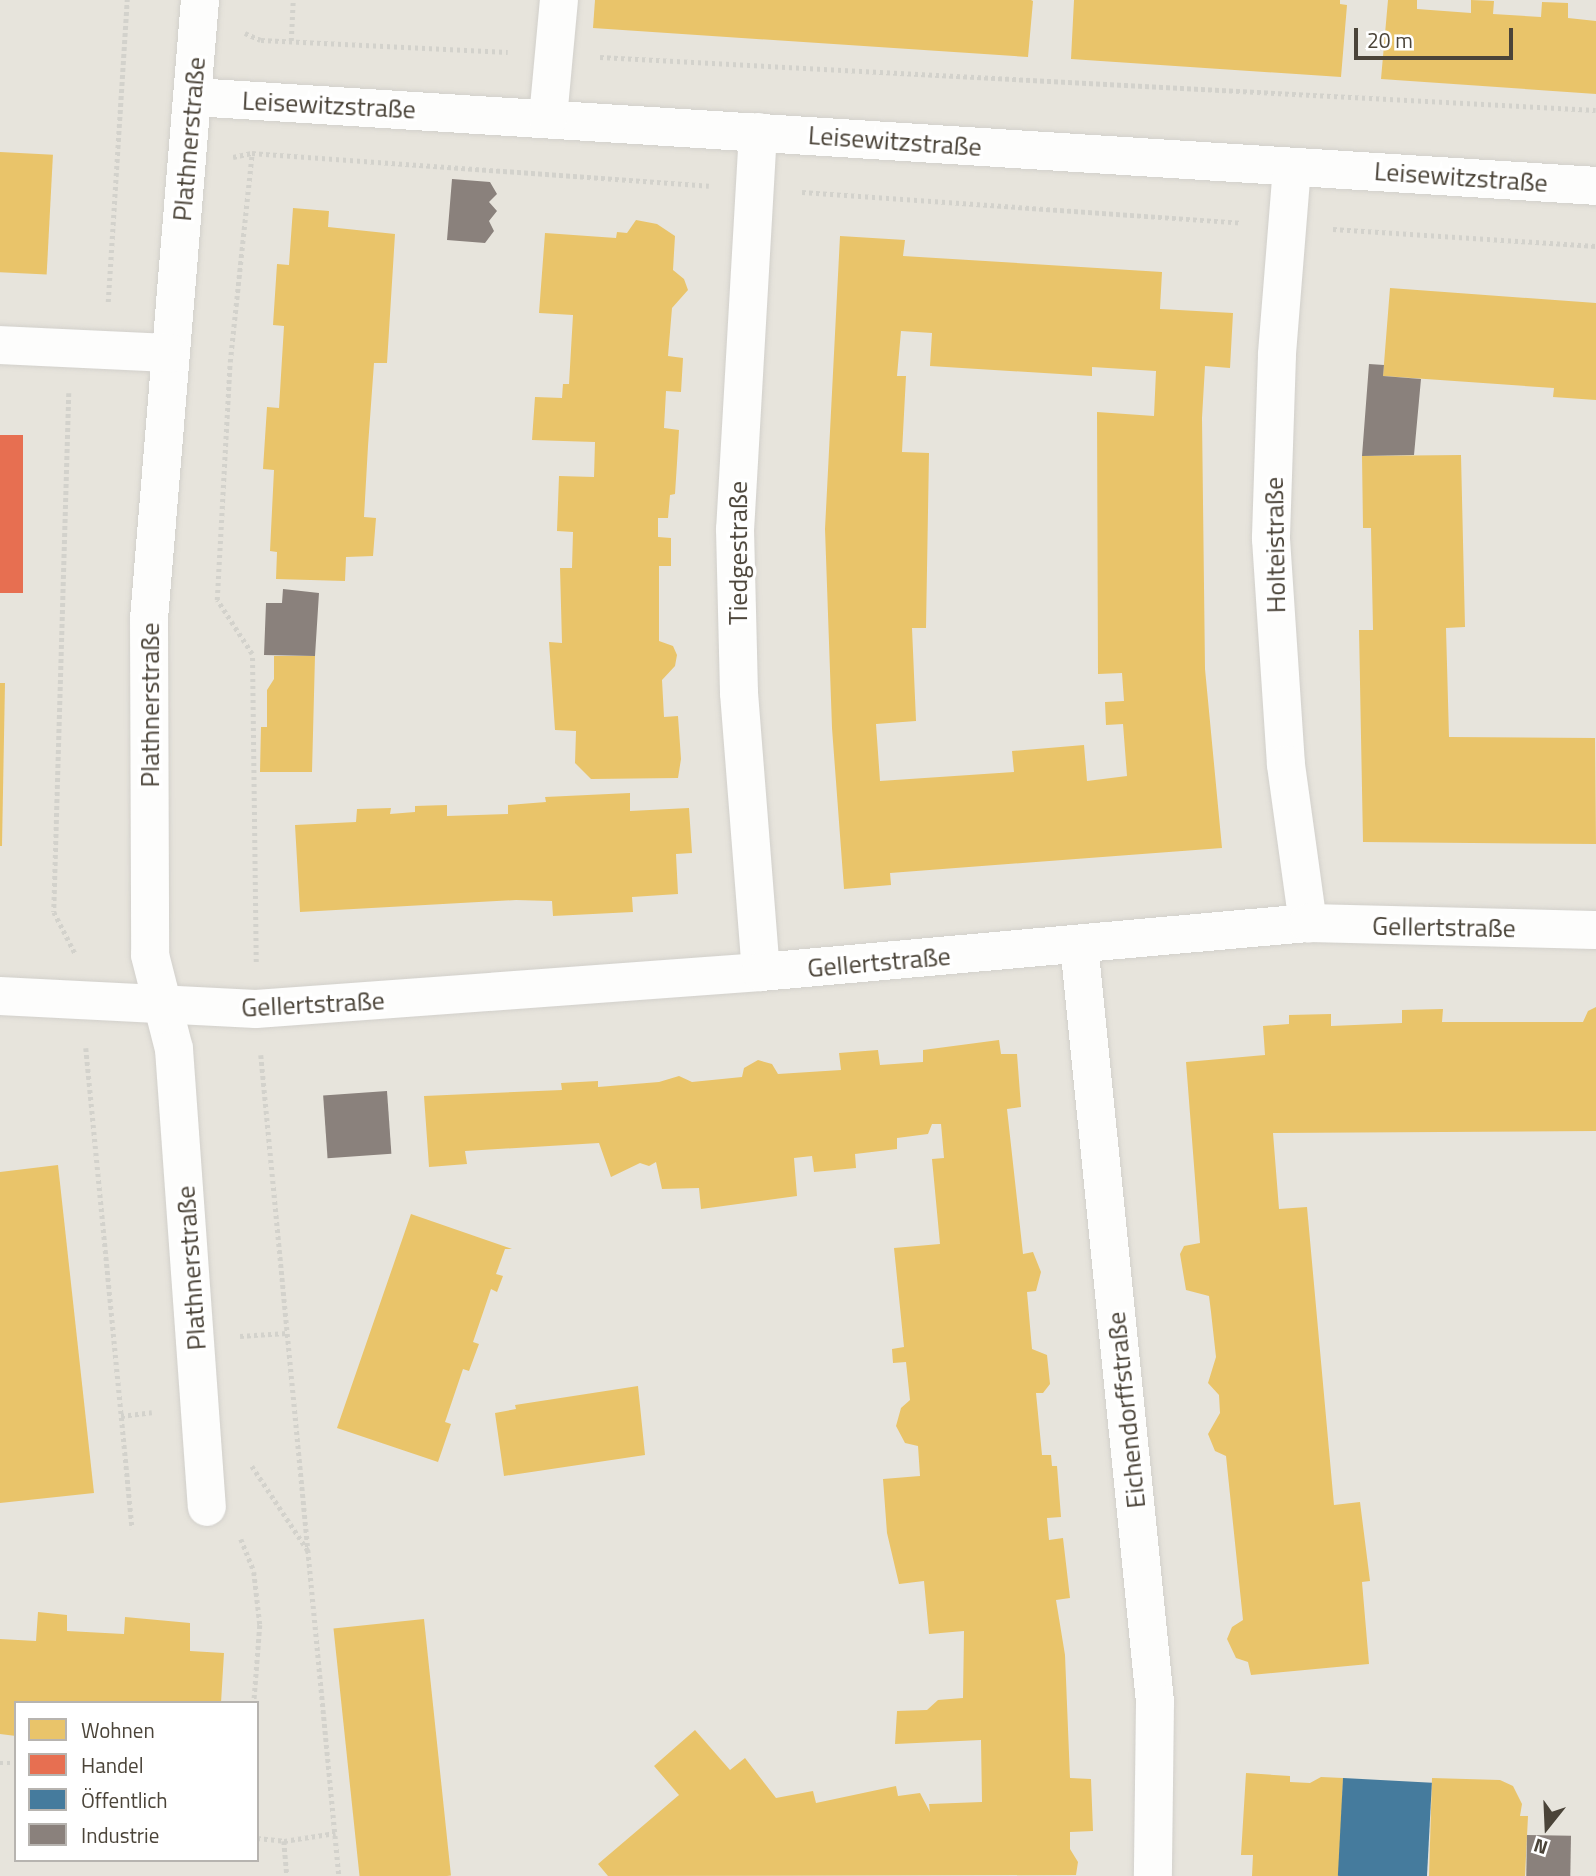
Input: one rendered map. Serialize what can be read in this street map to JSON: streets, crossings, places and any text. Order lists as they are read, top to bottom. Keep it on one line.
{"streets":{"street":["Leisewitzstraße","Plathnerstraße","Holteistraße","Tiedgestraße","Gellertstraße","Eichendorffstraße"]},"crossings":[["Leisewitzstraße","Plathnerstraße"],["Leisewitzstraße","Holteistraße"],["Leisewitzstraße","Tiedgestraße"],["Plathnerstraße","Gellertstraße"],["Holteistraße","Gellertstraße"],["Tiedgestraße","Gellertstraße"],["Gellertstraße","Eichendorffstraße"]],"legend":["Wohnen","Handel","Öffentlich","Industrie"],"scale_bar":"20 m","north":"bottom"}
